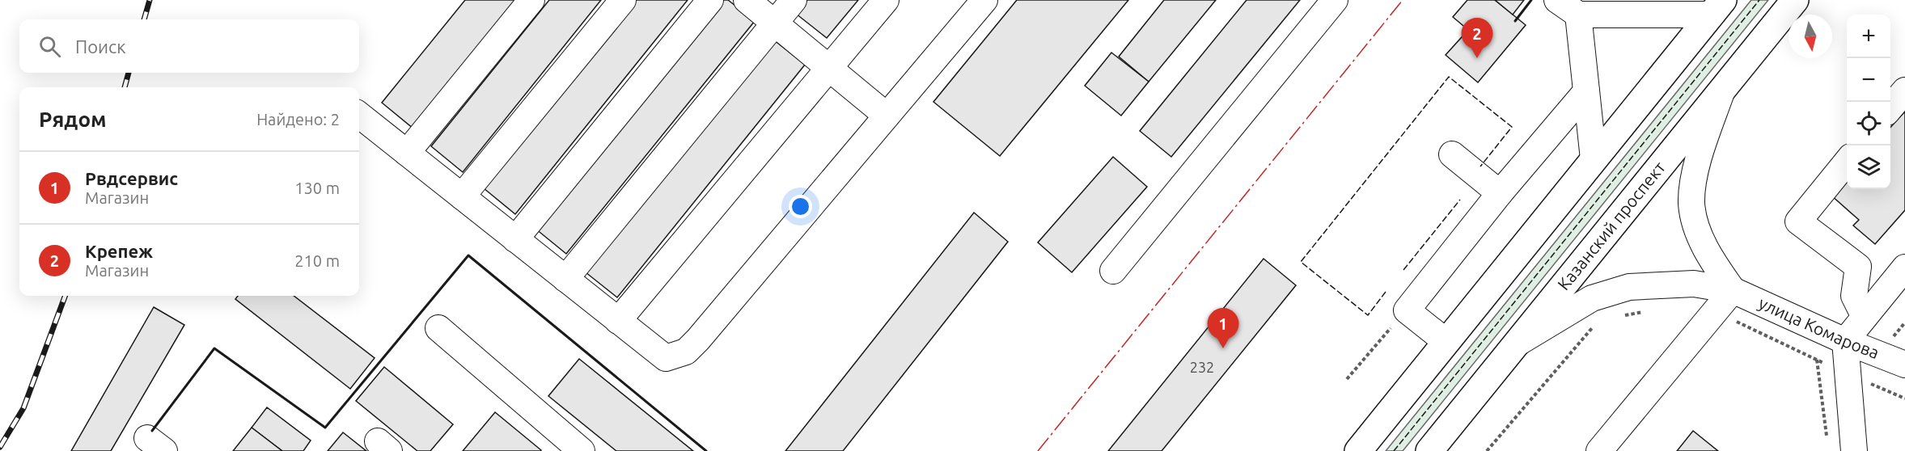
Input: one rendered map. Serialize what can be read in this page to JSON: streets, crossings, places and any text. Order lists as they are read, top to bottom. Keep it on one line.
{"streets":{"main road":["Казанский проспект"],"street":["улица Комарова"]},"crossings":[["Казанский проспект","улица Комарова"]],"house_numbers":["232"],"north":"bottom","page":{"map_buttons":["+","−"],"pins":["2","1"],"search":"Поиск","heading":["Рядом","Найдено: 2"],"list":[{"mark":"1","name":"Рвдсервис","note":"Магазин","value":"130 m"},{"mark":"2","name":"Крепеж","note":"Магазин","value":"210 m"}]}}
